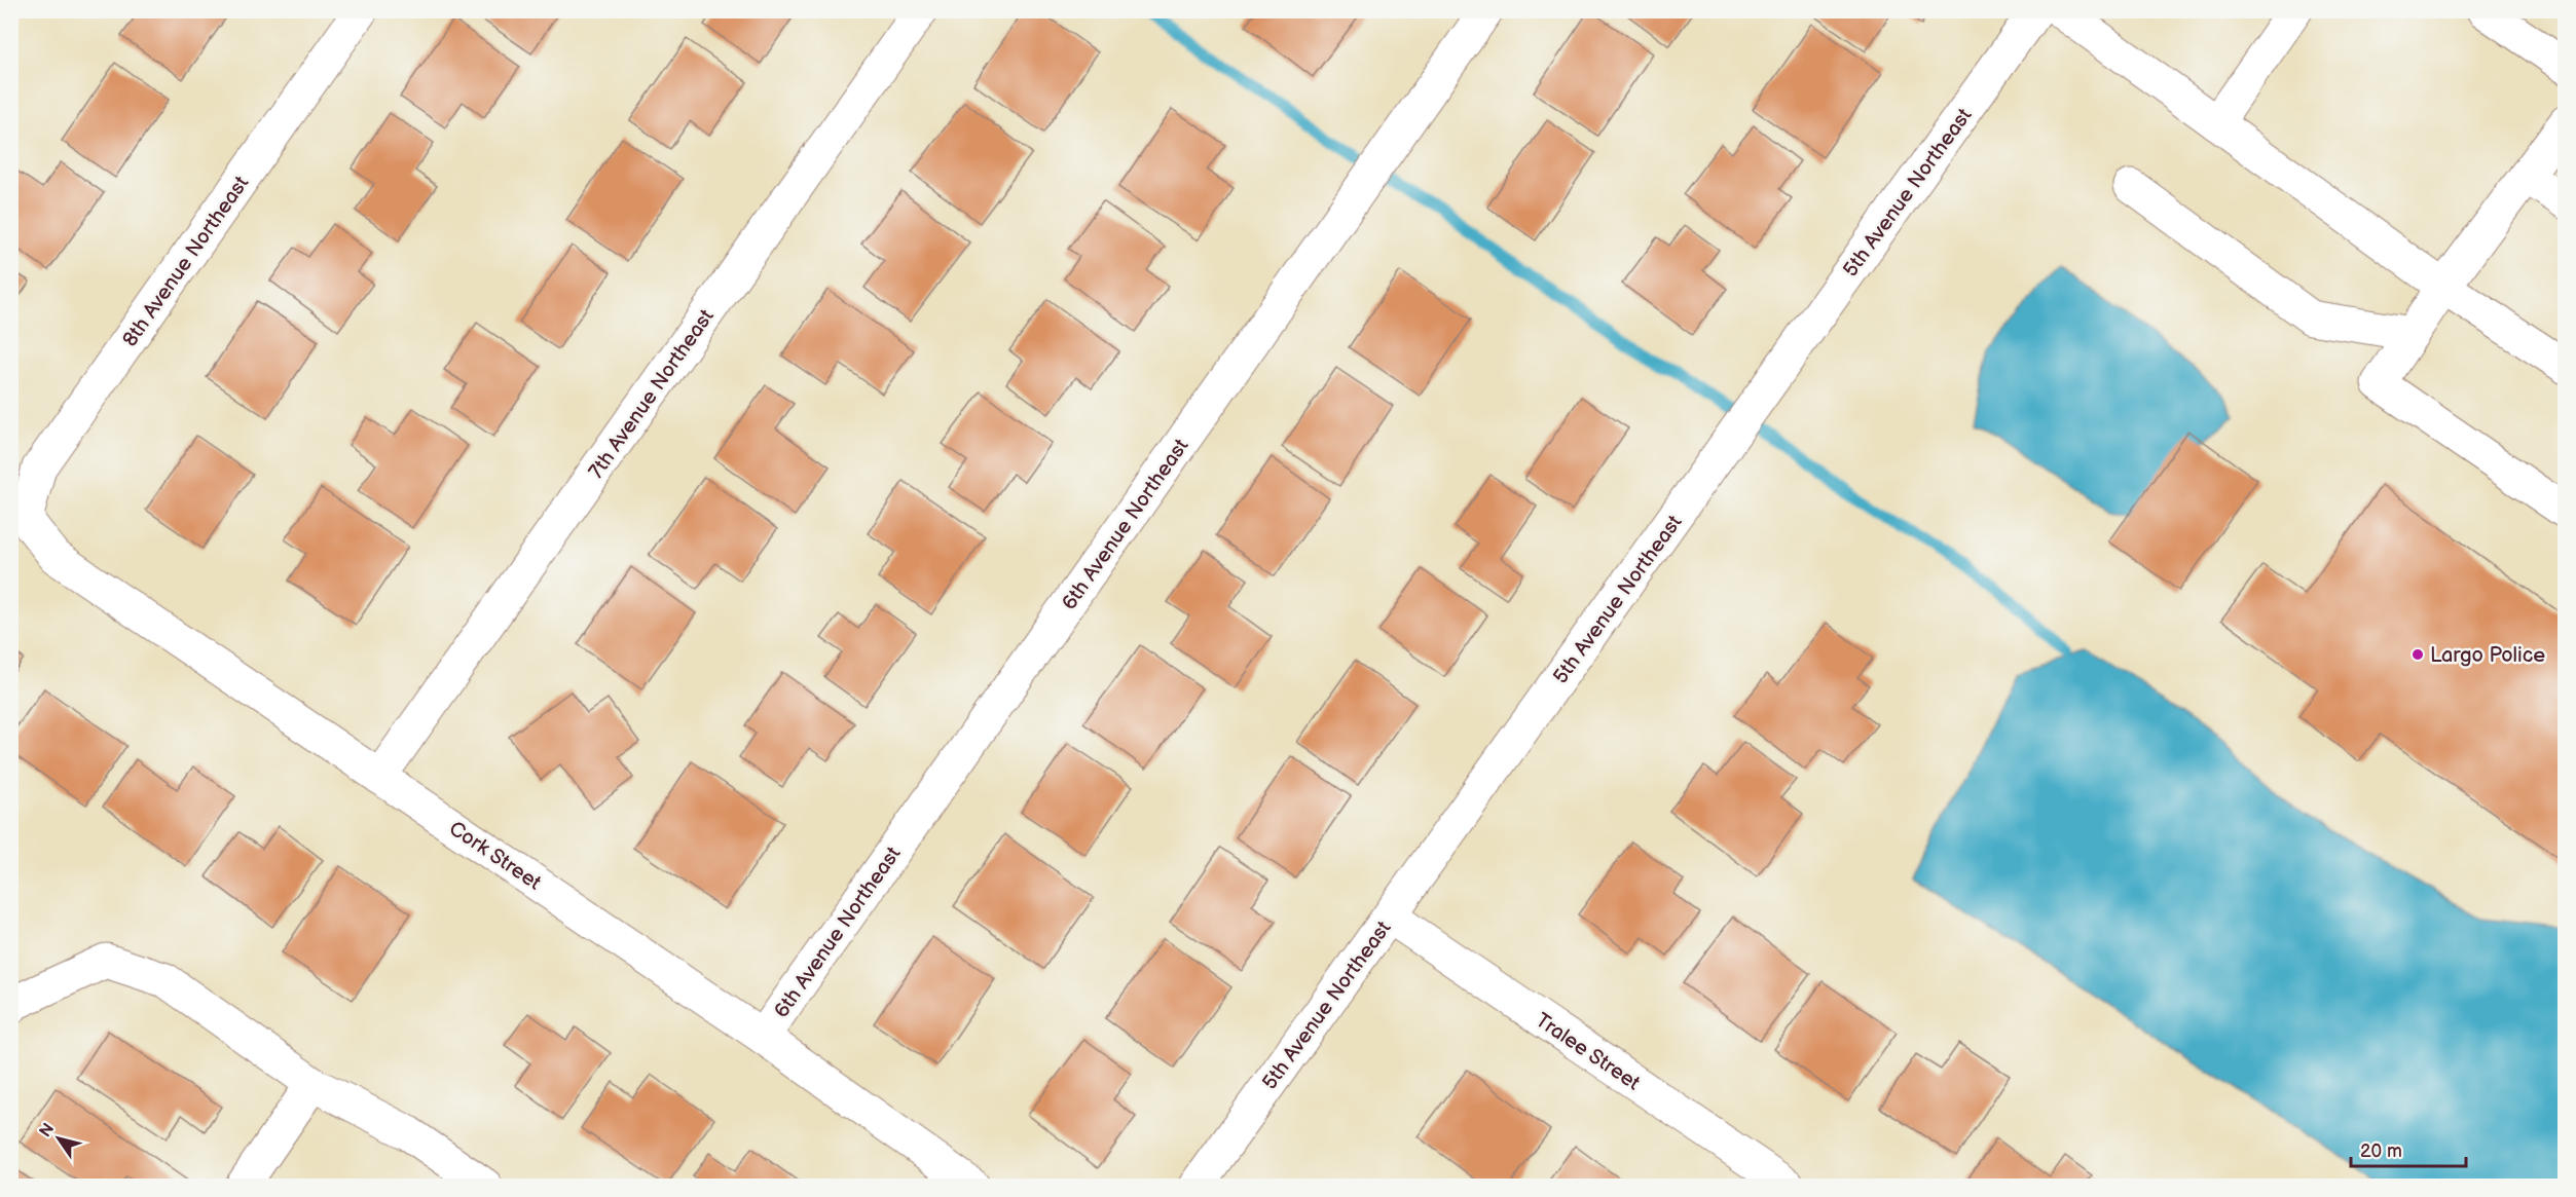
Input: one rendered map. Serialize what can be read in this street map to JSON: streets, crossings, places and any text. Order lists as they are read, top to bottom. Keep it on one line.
{"streets":{"street":["5th Avenue Northeast","8th Avenue Northeast","7th Avenue Northeast","6th Avenue Northeast","Cork Street","Tralee Street"]},"crossings":[["5th Avenue Northeast","Tralee Street"],["8th Avenue Northeast","Cork Street"],["7th Avenue Northeast","Cork Street"],["6th Avenue Northeast","Cork Street"]],"places":["Largo Police"],"scale_bar":"20 m","north":"top left"}
